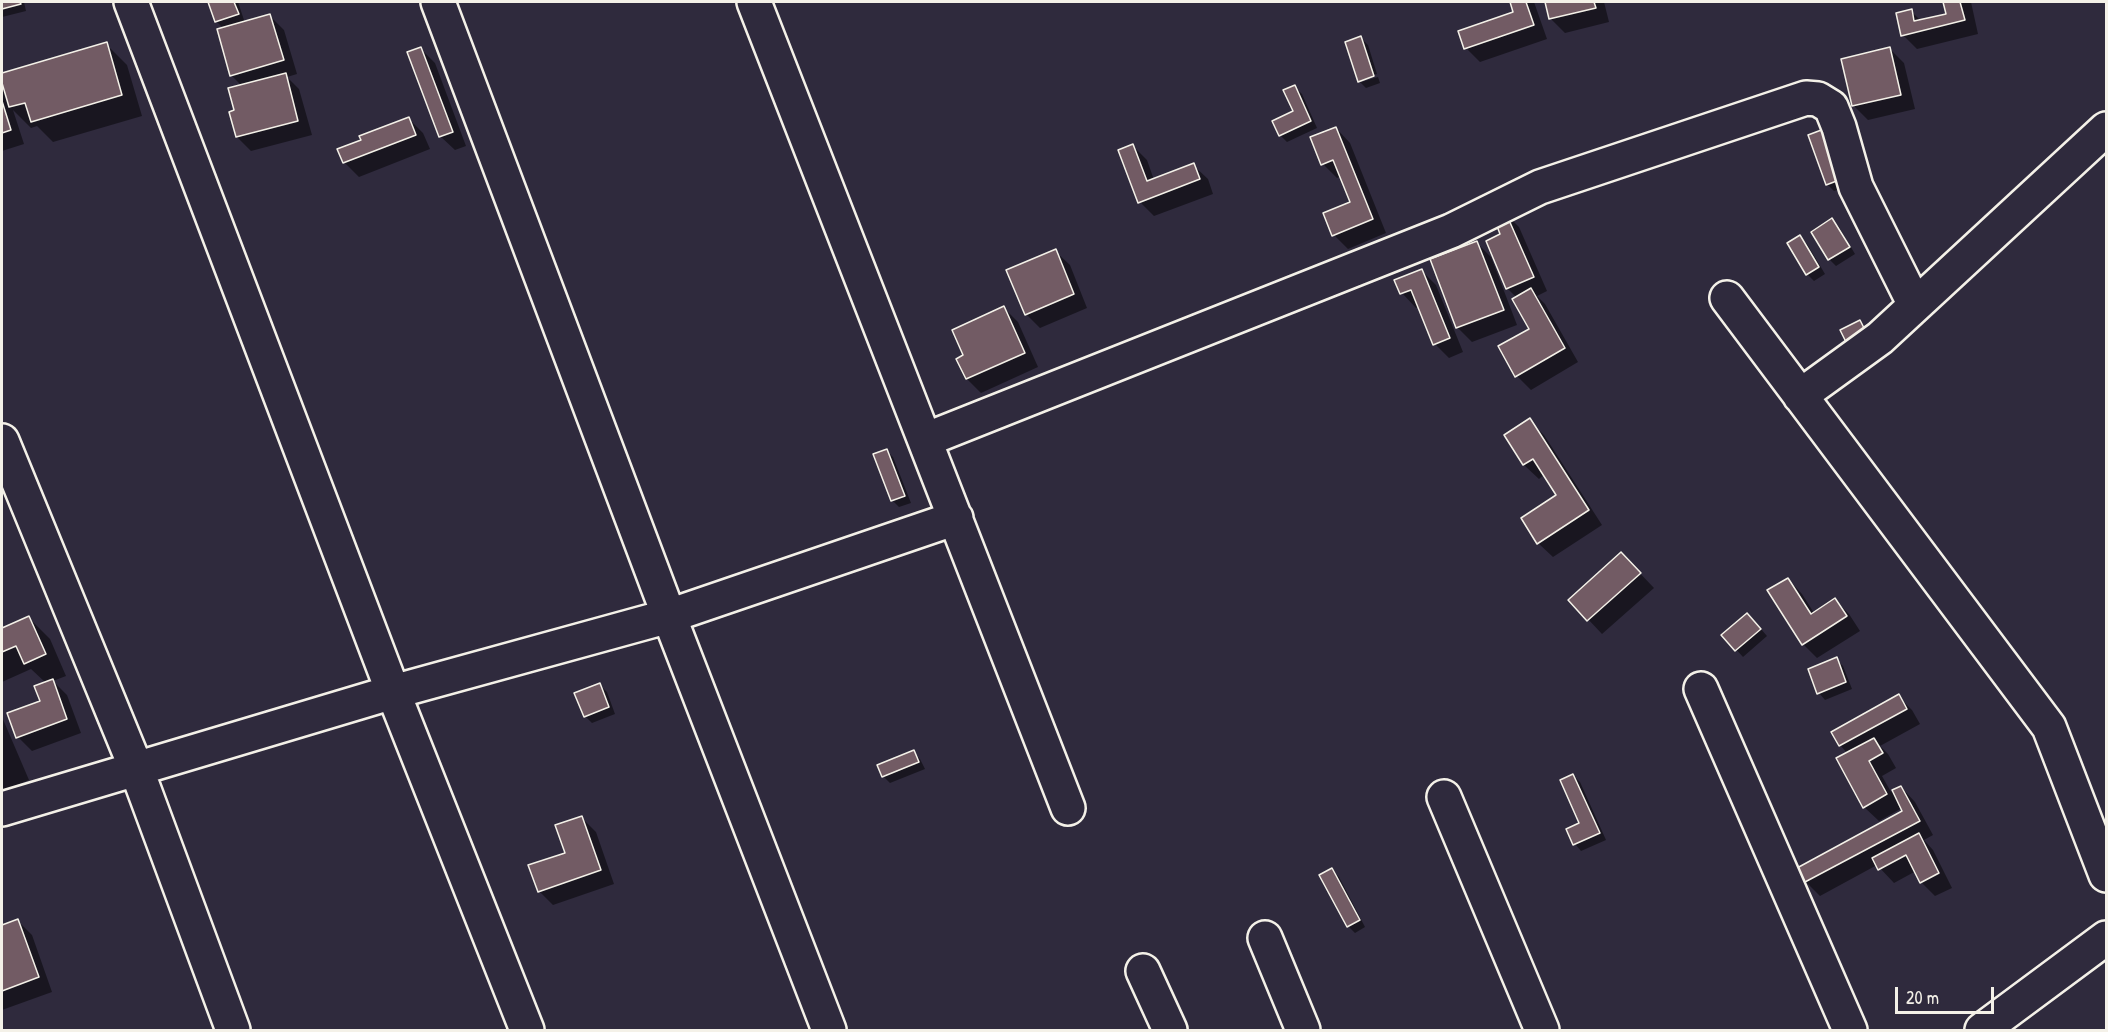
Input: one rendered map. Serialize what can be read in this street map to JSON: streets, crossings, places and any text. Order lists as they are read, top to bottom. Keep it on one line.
{"scale_bar":"20 m"}
